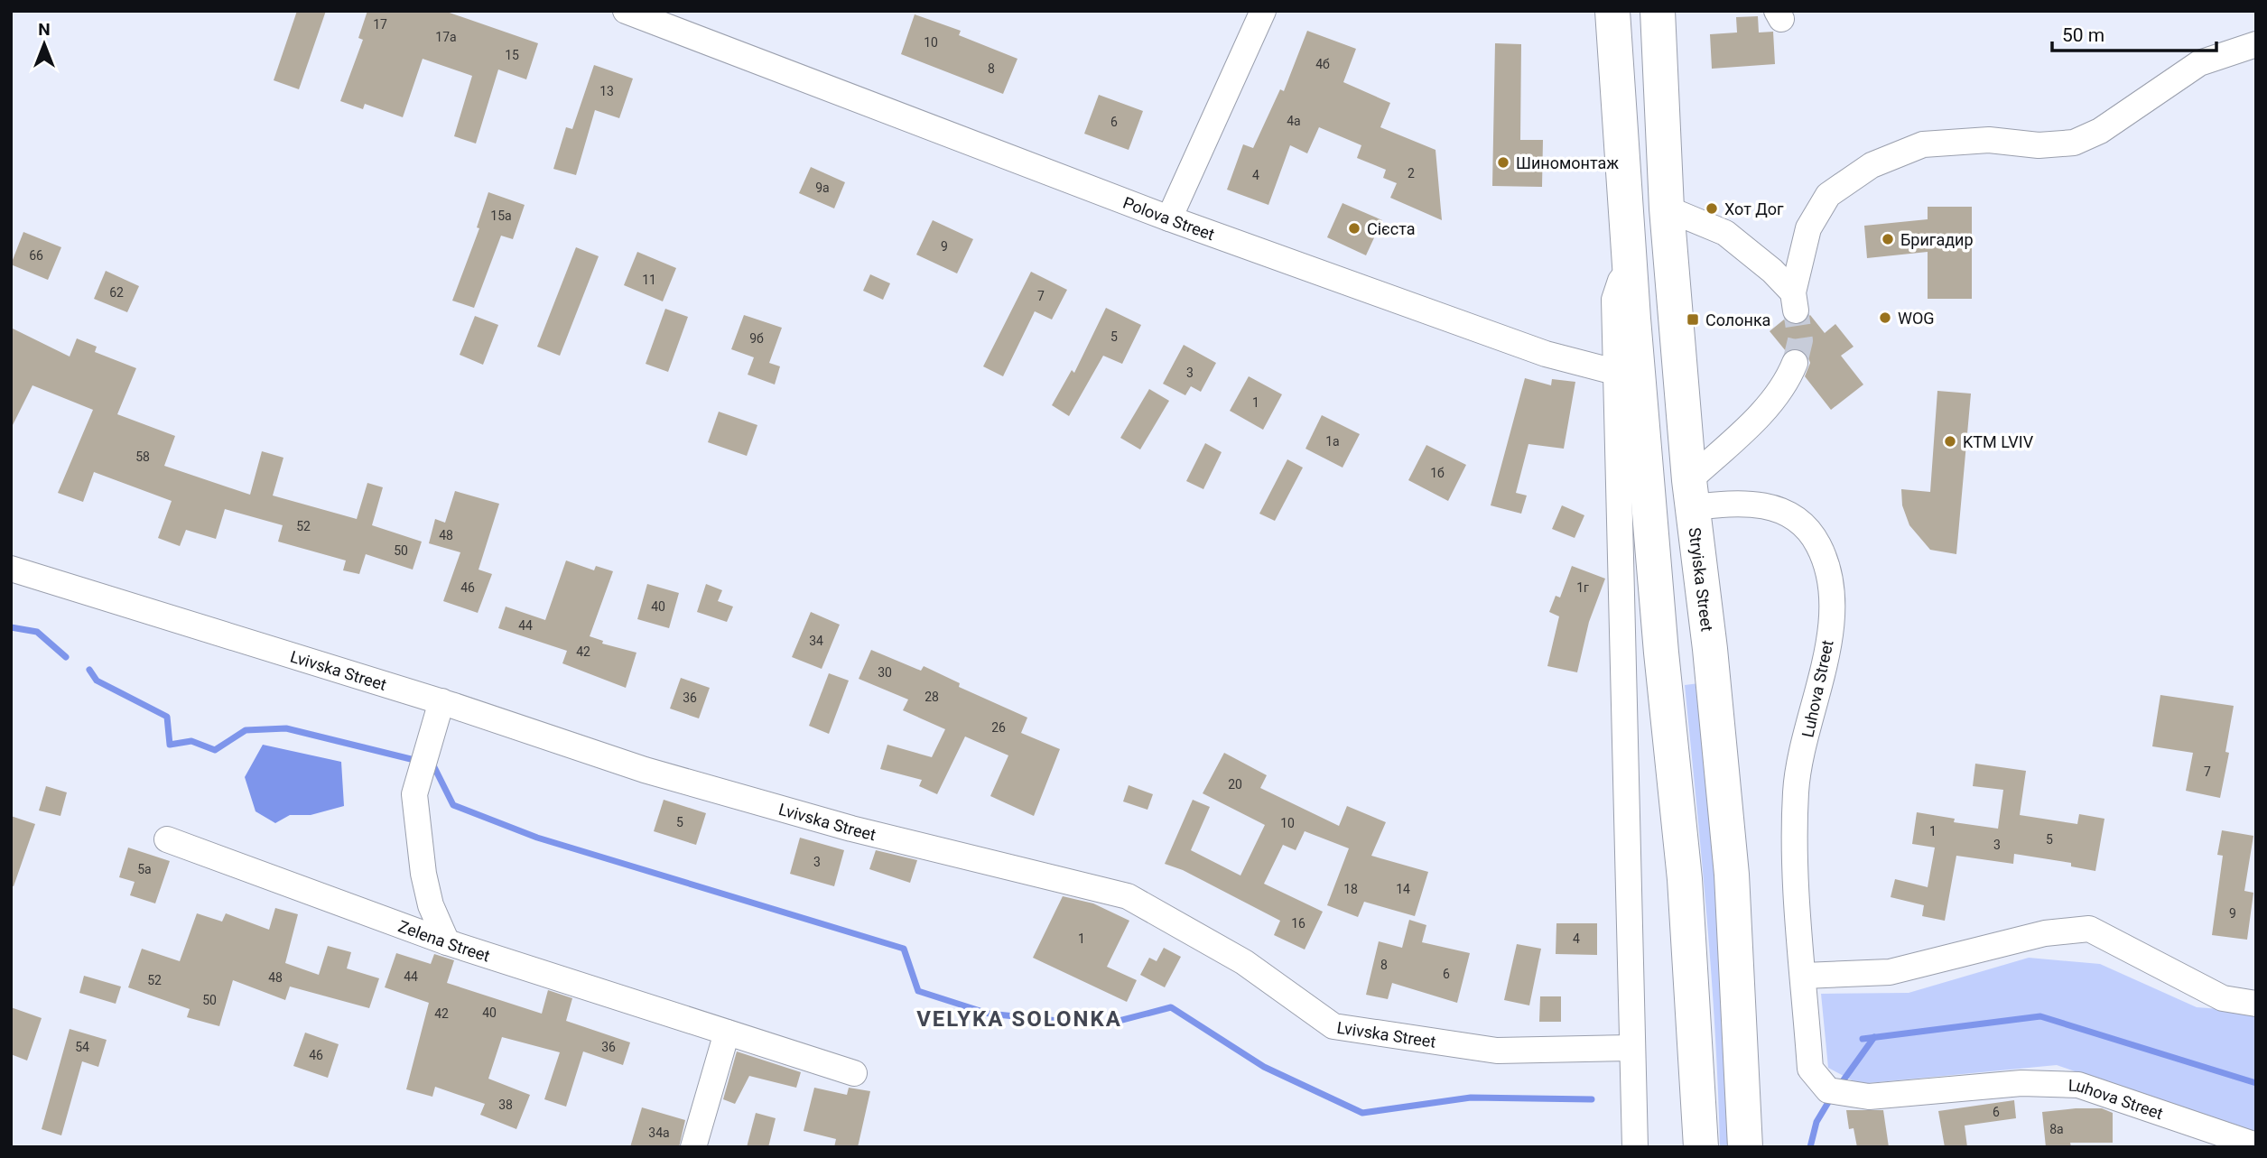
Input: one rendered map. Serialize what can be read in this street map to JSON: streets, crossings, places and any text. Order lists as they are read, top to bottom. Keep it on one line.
{"streets":{"highway":["Stryiska Street"],"street":["Polova Street","Lvivska Street","Luhova Street","Zelena Street"]},"crossings":[["Stryiska Street","Luhova Street"]],"districts":["VELYKA SOLONKA"],"places":{"other":["Шиномонтаж","Хот Дог","Сієста","Бригадир","WOG","KTM LVIV"],"transit":["Солонка"]},"house_numbers":["17","17а","10","15","4б","8","13","4а","6","2","4","9а","15а","9","66","11","62","7","5","9б","3","1","1а","58","1б","52","48","50","46","1г","40","44","34","42","30","28","36","26","7","20","5","10","1","5","3","3","5а","18","14","9","16","1","4","8","6","44","48","52","50","40","42","54","36","46","38","6","8а","34а"],"scale_bar":"50 m","north":"top"}
